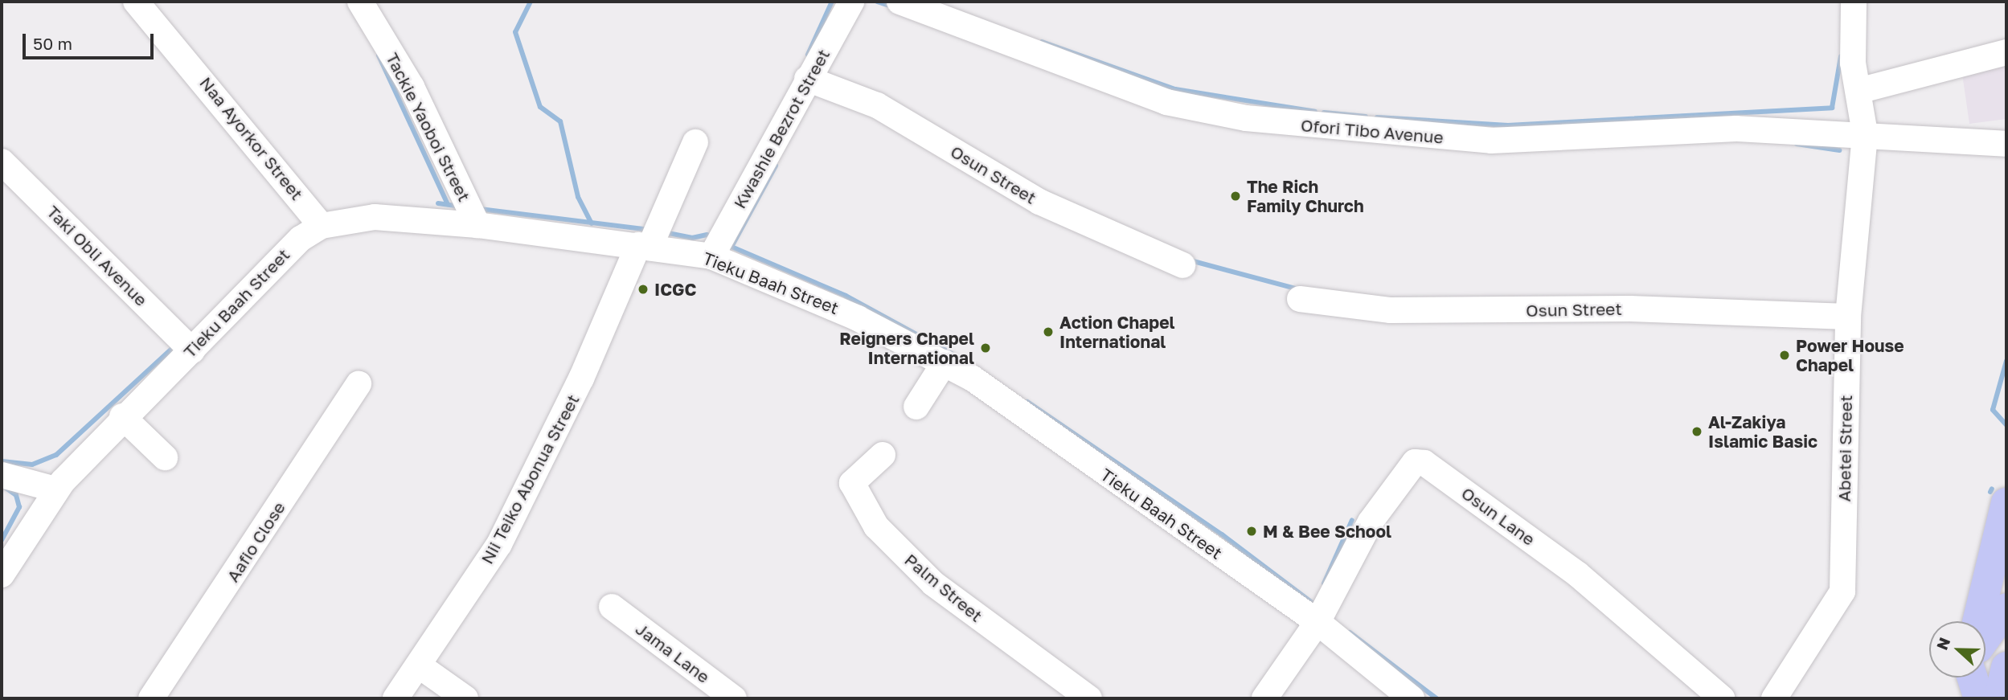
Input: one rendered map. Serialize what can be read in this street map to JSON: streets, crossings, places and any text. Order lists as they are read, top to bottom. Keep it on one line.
{"streets":{"street":["Tackie Yaoboi Street","Kwashie Bezrot Street","Ofori Tibo Avenue","Naa Ayorkor Street","Osun Street","Taki Obli Avenue","Tieku Baah Street","Abetei Street","Nii Teiko Abonua Street","Osun Lane","Aafio Close","Palm Street","Jama Lane"]},"crossings":[["Tackie Yaoboi Street","Tieku Baah Street"],["Kwashie Bezrot Street","Osun Street"],["Kwashie Bezrot Street","Tieku Baah Street"],["Ofori Tibo Avenue","Abetei Street"],["Naa Ayorkor Street","Tieku Baah Street"],["Osun Street","Abetei Street"],["Taki Obli Avenue","Tieku Baah Street"],["Tieku Baah Street","Nii Teiko Abonua Street"],["Tieku Baah Street","Osun Lane"]],"places":["The Rich Family Church","ICGC","Action Chapel International","Reigners Chapel International","Power House Chapel","Al-Zakiya Islamic Basic","M & Bee School"],"scale_bar":"50 m","north":"left"}
